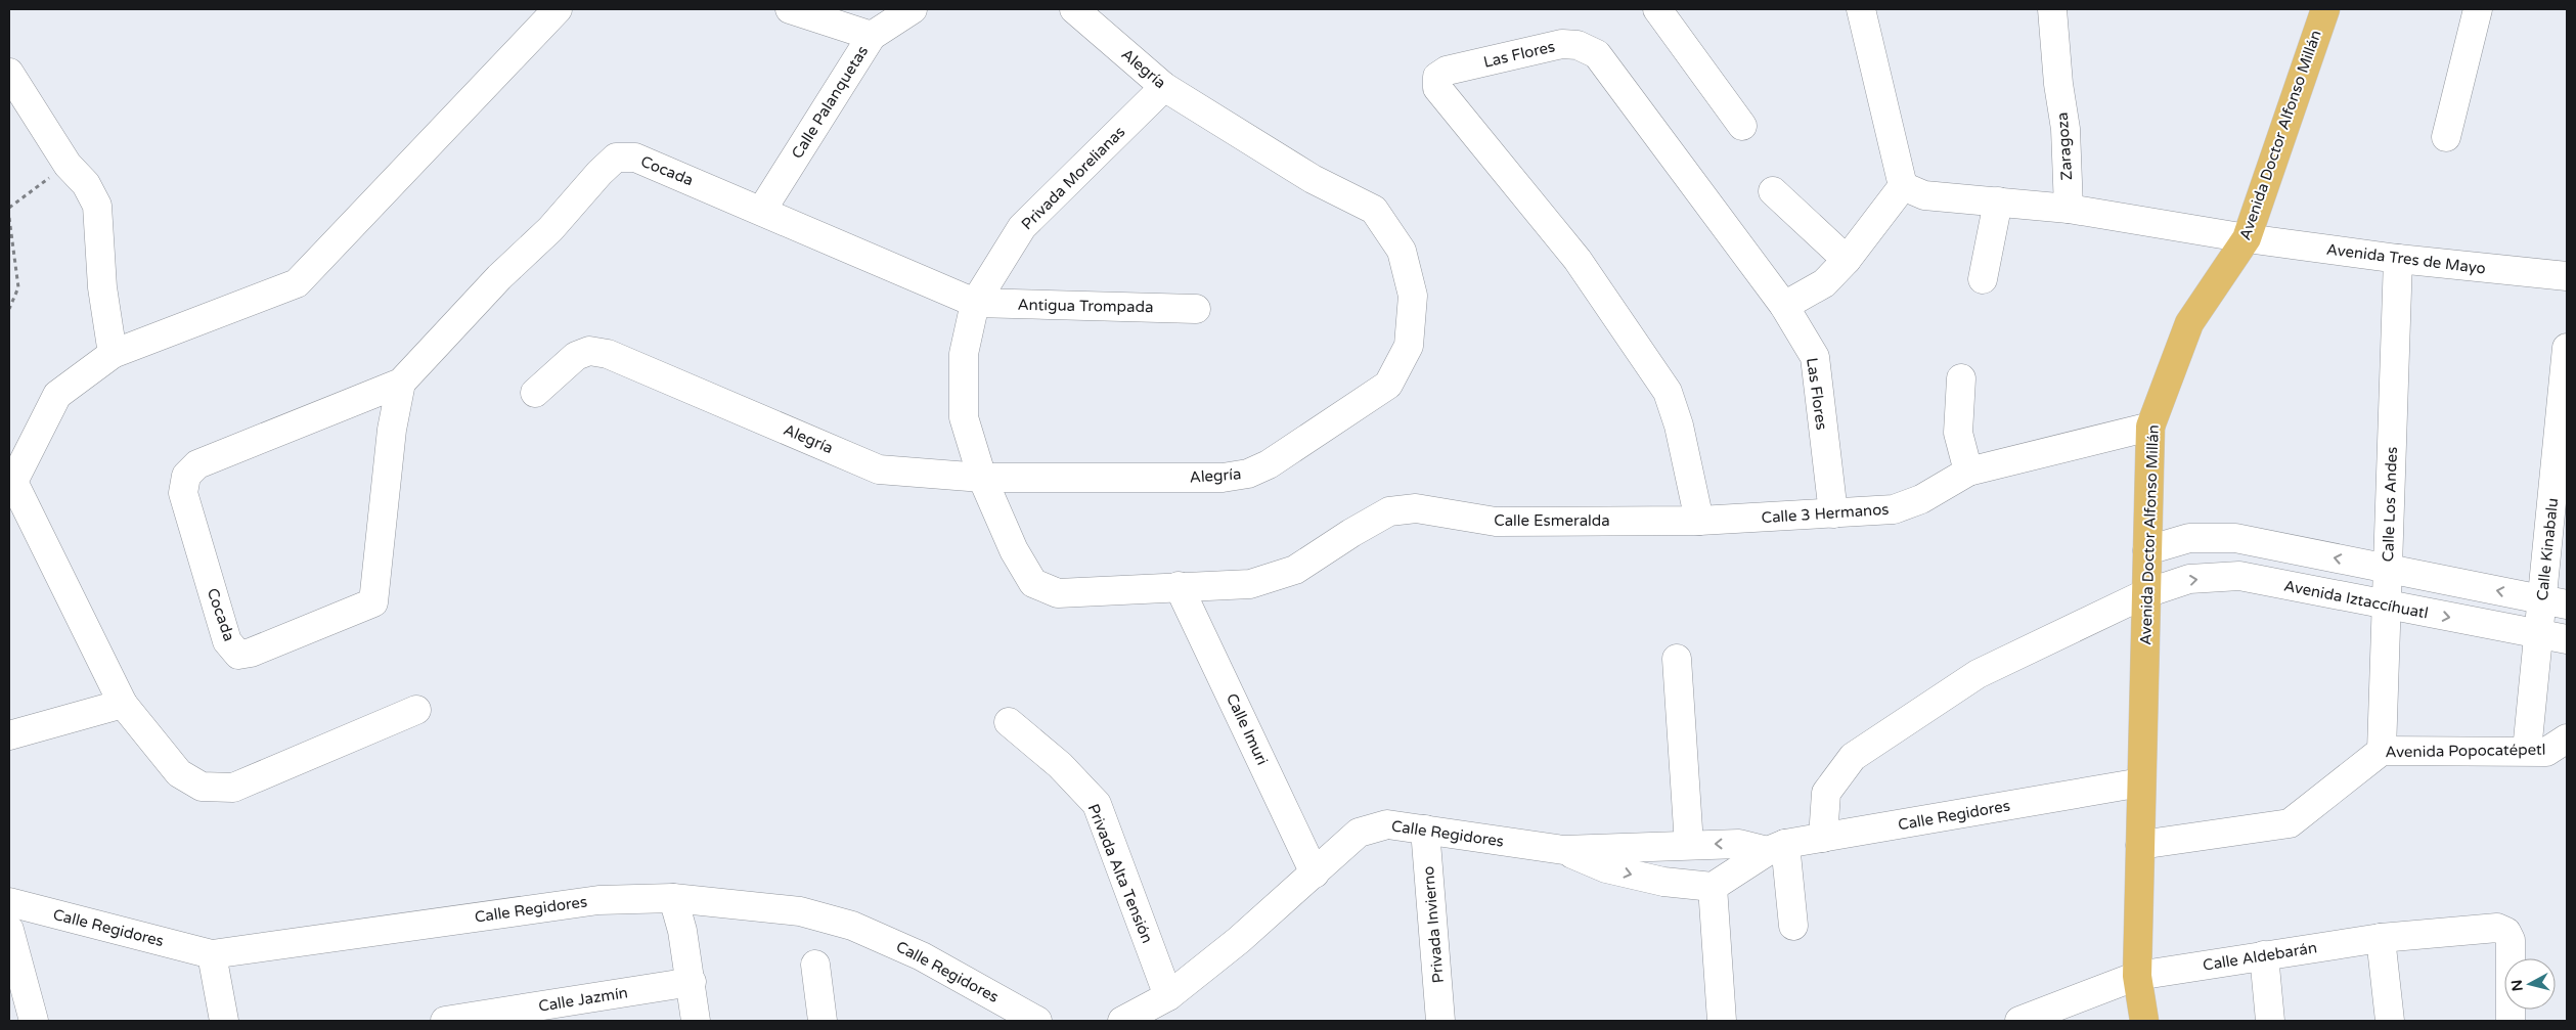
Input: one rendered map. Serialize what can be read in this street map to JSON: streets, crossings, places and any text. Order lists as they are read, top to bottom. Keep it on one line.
{"streets":{"main road":["Avenida Doctor Alfonso Millán"],"street":["Las Flores","Alegría","Calle Palanquetas","Zaragoza","Cocada","Privada Morelianas","Avenida Tres de Mayo","Antigua Trompada","Calle Los Andes","Calle 3 Hermanos","Calle Esmeralda","Calle Kinabalu","Avenida Iztaccíhuatl","Calle Imuri","Avenida Popocatépetl","Calle Regidores","Privada Alta Tensión","Privada Invierno","Calle Aldebarán","Calle Jazmín"]},"crossings":[["Las Flores","Calle 3 Hermanos"],["Las Flores","Calle Esmeralda"],["Alegría","Privada Morelianas"],["Alegría","Calle Esmeralda"],["Calle Palanquetas","Cocada"],["Avenida Doctor Alfonso Millán","Avenida Tres de Mayo"],["Avenida Doctor Alfonso Millán","Calle 3 Hermanos"],["Avenida Doctor Alfonso Millán","Avenida Iztaccíhuatl"],["Avenida Doctor Alfonso Millán","Avenida Popocatépetl"],["Avenida Doctor Alfonso Millán","Calle Regidores"],["Avenida Doctor Alfonso Millán","Calle Aldebarán"],["Zaragoza","Avenida Tres de Mayo"],["Cocada","Privada Morelianas"],["Cocada","Antigua Trompada"],["Privada Morelianas","Antigua Trompada"],["Privada Morelianas","Calle Esmeralda"],["Avenida Tres de Mayo","Calle Los Andes"],["Calle Los Andes","Avenida Iztaccíhuatl"],["Calle Los Andes","Avenida Popocatépetl"],["Calle 3 Hermanos","Calle Esmeralda"],["Calle Esmeralda","Calle Imuri"],["Calle Kinabalu","Avenida Iztaccíhuatl"],["Calle Kinabalu","Avenida Popocatépetl"],["Avenida Iztaccíhuatl","Calle Regidores"],["Calle Imuri","Calle Regidores"],["Calle Regidores","Privada Alta Tensión"],["Calle Regidores","Privada Invierno"]],"north":"left"}
